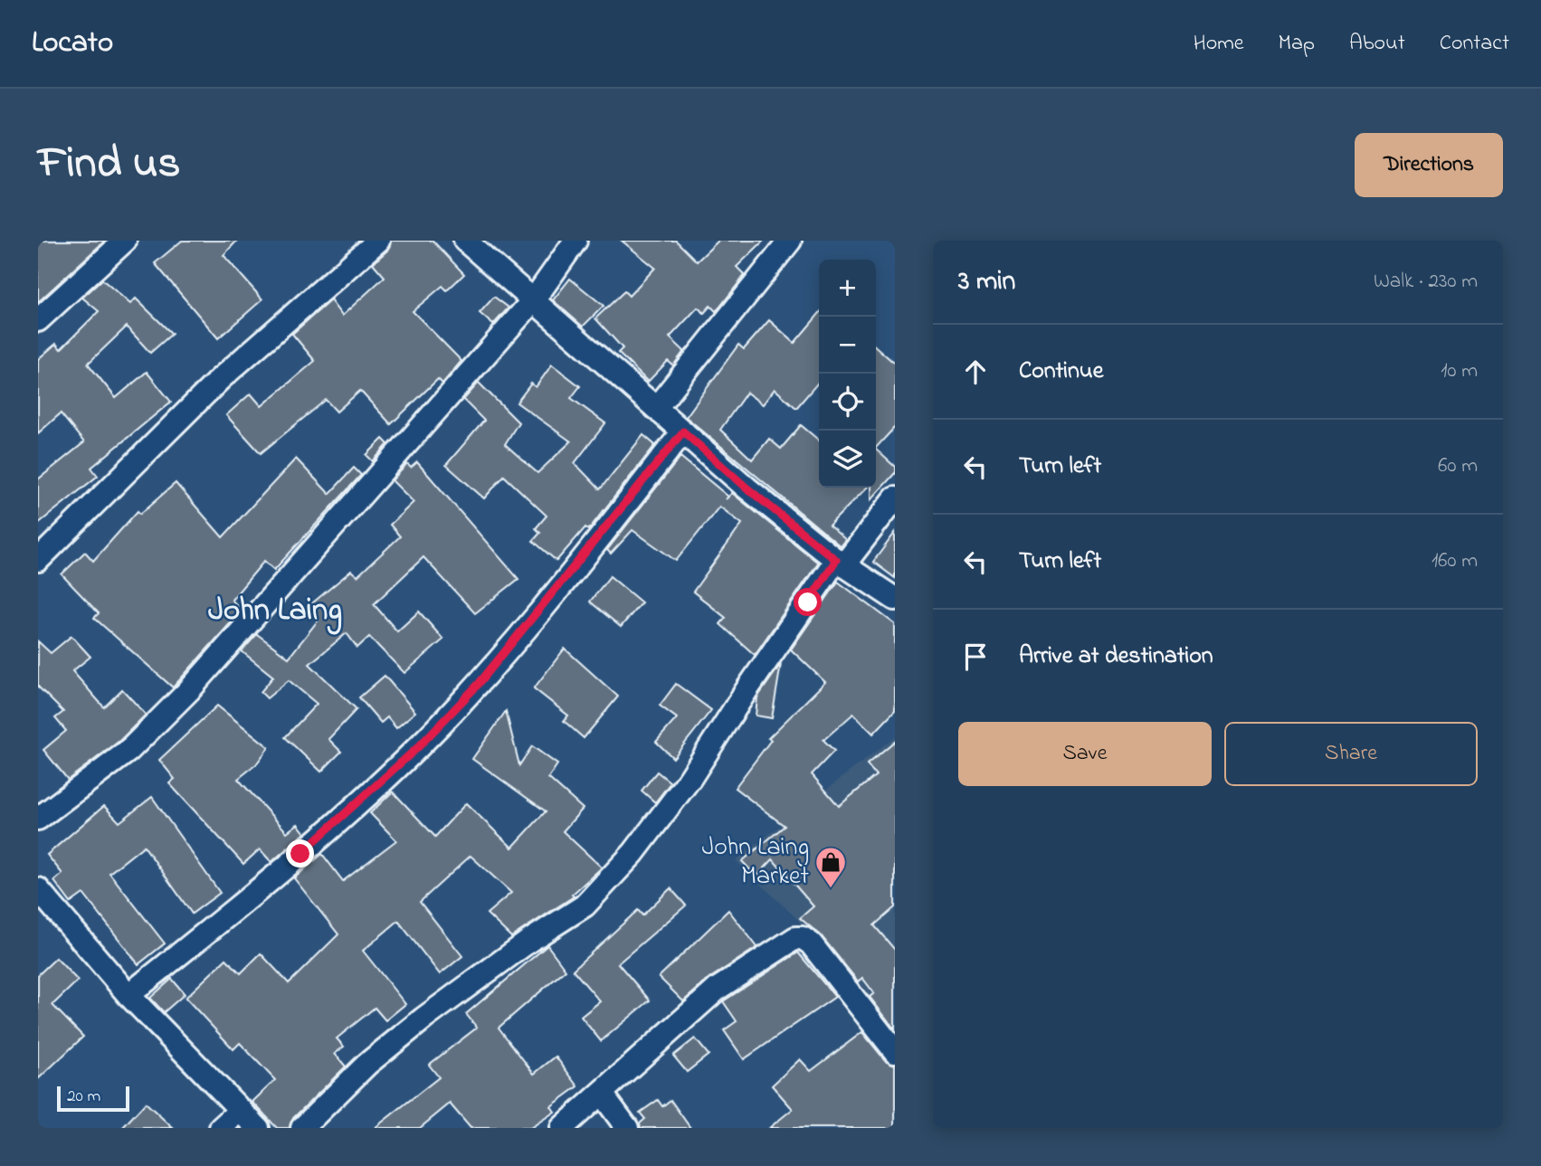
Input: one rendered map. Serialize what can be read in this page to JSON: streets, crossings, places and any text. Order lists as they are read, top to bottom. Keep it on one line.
{"districts":["John Laing"],"places":{"shop":["John Laing Market"]},"scale_bar":"20 m","page":{"header":"Locato","nav":["Home","Map","About","Contact"],"title":"Find us","buttons":["Directions",["Save","Share"]],"heading":["3 min","Walk · 230 m"],"map_buttons":["+","−"],"list":[["Continue","10 m"],["Turn left","60 m"],["Turn left","160 m"],"Arrive at destination"],"scale":"20 m"}}
